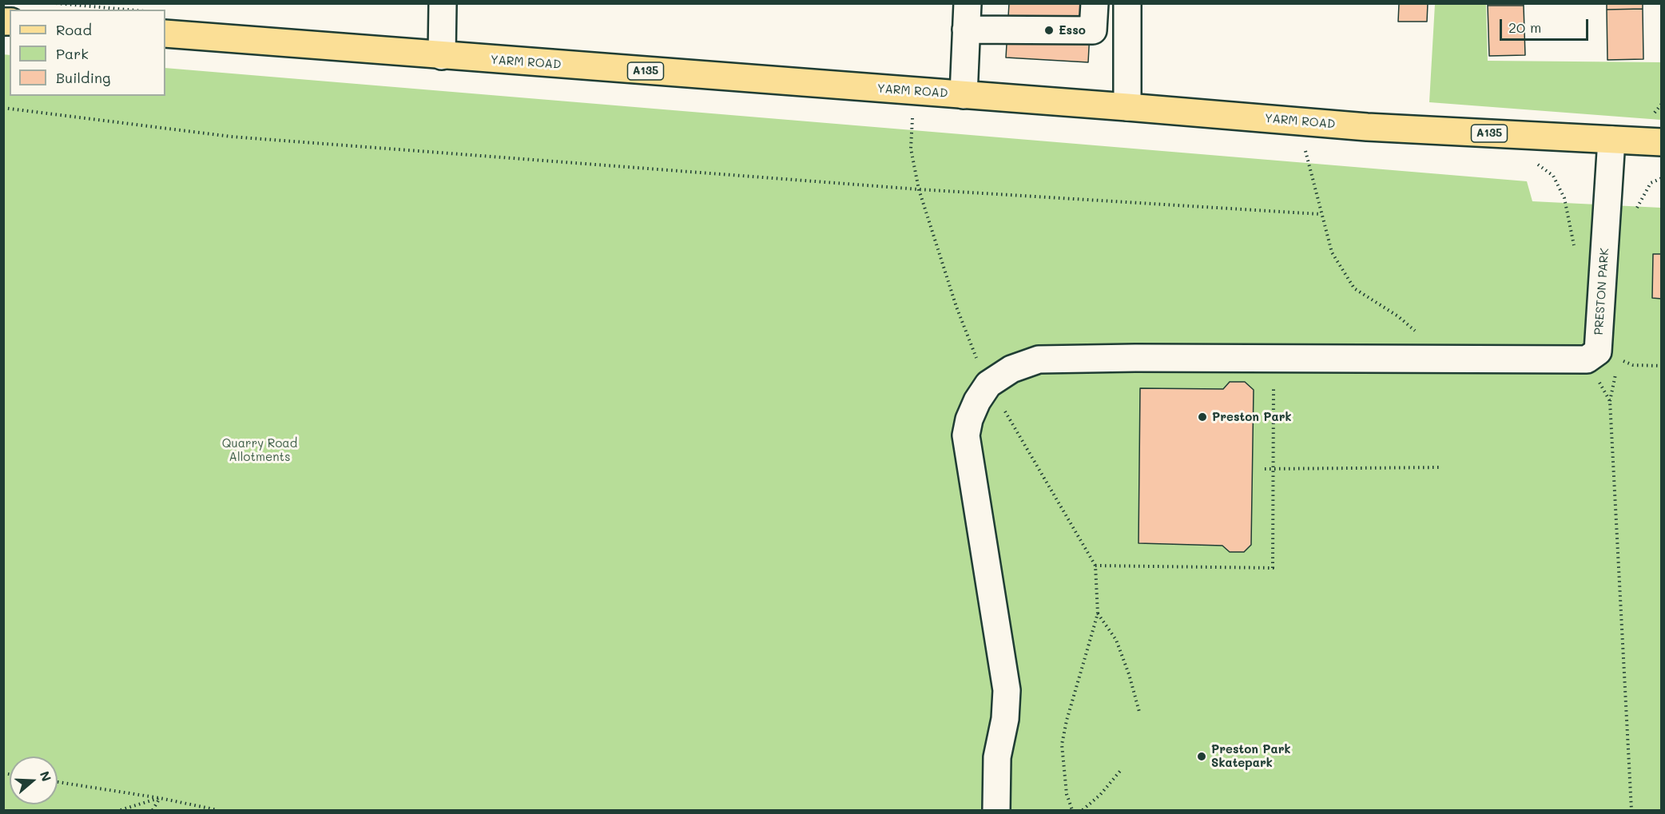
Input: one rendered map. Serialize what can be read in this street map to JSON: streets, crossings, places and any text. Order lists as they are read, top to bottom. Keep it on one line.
{"streets":{"main road":["YARM ROAD","A135"],"street":["PRESTON PARK"]},"crossings":[["YARM ROAD","PRESTON PARK"]],"parks":["Quarry Road Allotments"],"places":["Esso","Preston Park","Preston Park Skatepark"],"legend":["Road","Park","Building"],"scale_bar":"20 m","north":"right"}
